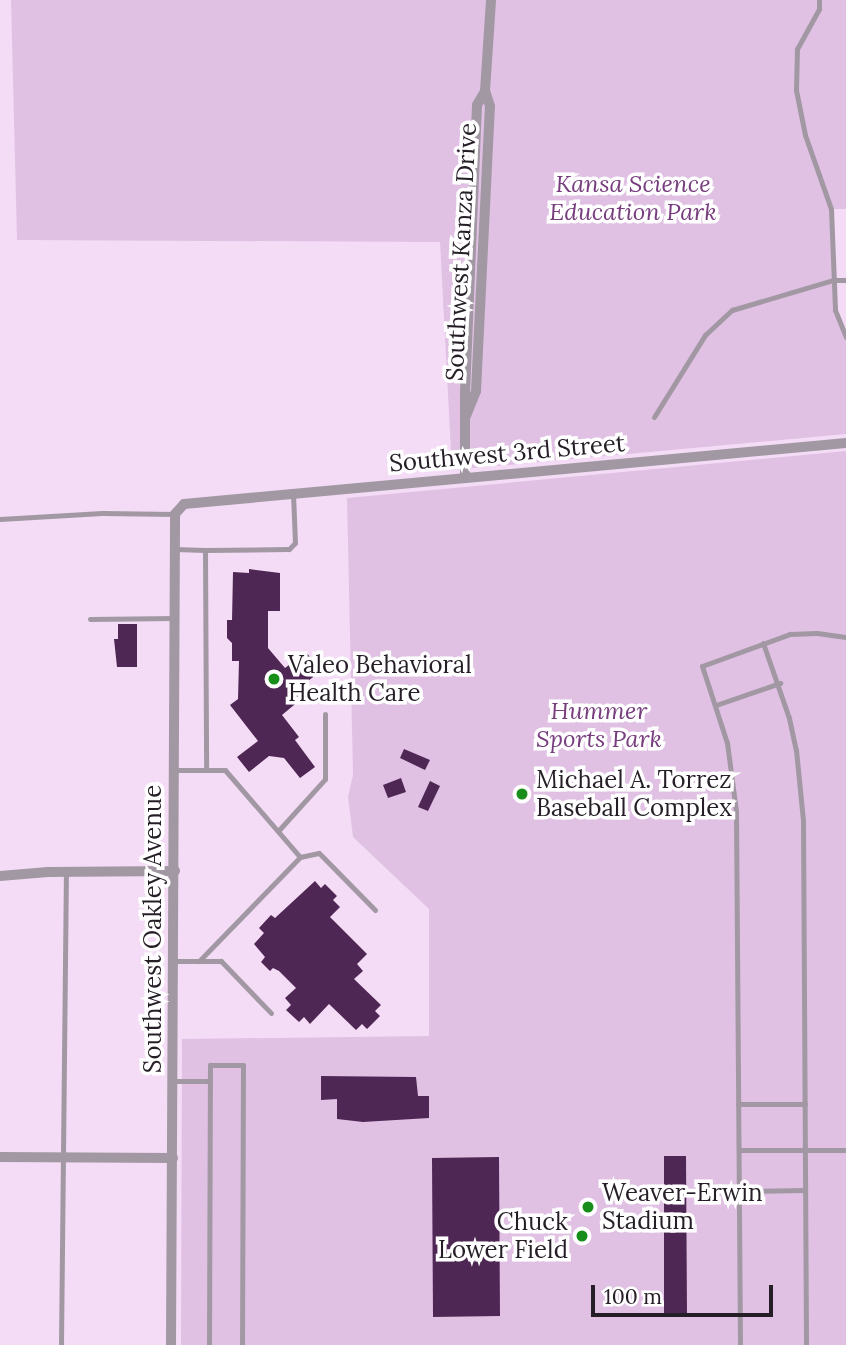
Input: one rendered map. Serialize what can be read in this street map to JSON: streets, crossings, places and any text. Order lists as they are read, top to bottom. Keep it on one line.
{"streets":{"street":["Southwest Kanza Drive","Southwest 3rd Street","Southwest Oakley Avenue"]},"crossings":[["Southwest Kanza Drive","Southwest 3rd Street"],["Southwest 3rd Street","Southwest Oakley Avenue"]],"parks":["Kansa Science Education Park","Hummer Sports Park"],"places":["Valeo Behavioral Health Care","Michael A. Torrez Baseball Complex","Weaver-Erwin Stadium","Chuck Lower Field"],"scale_bar":"100 m"}
